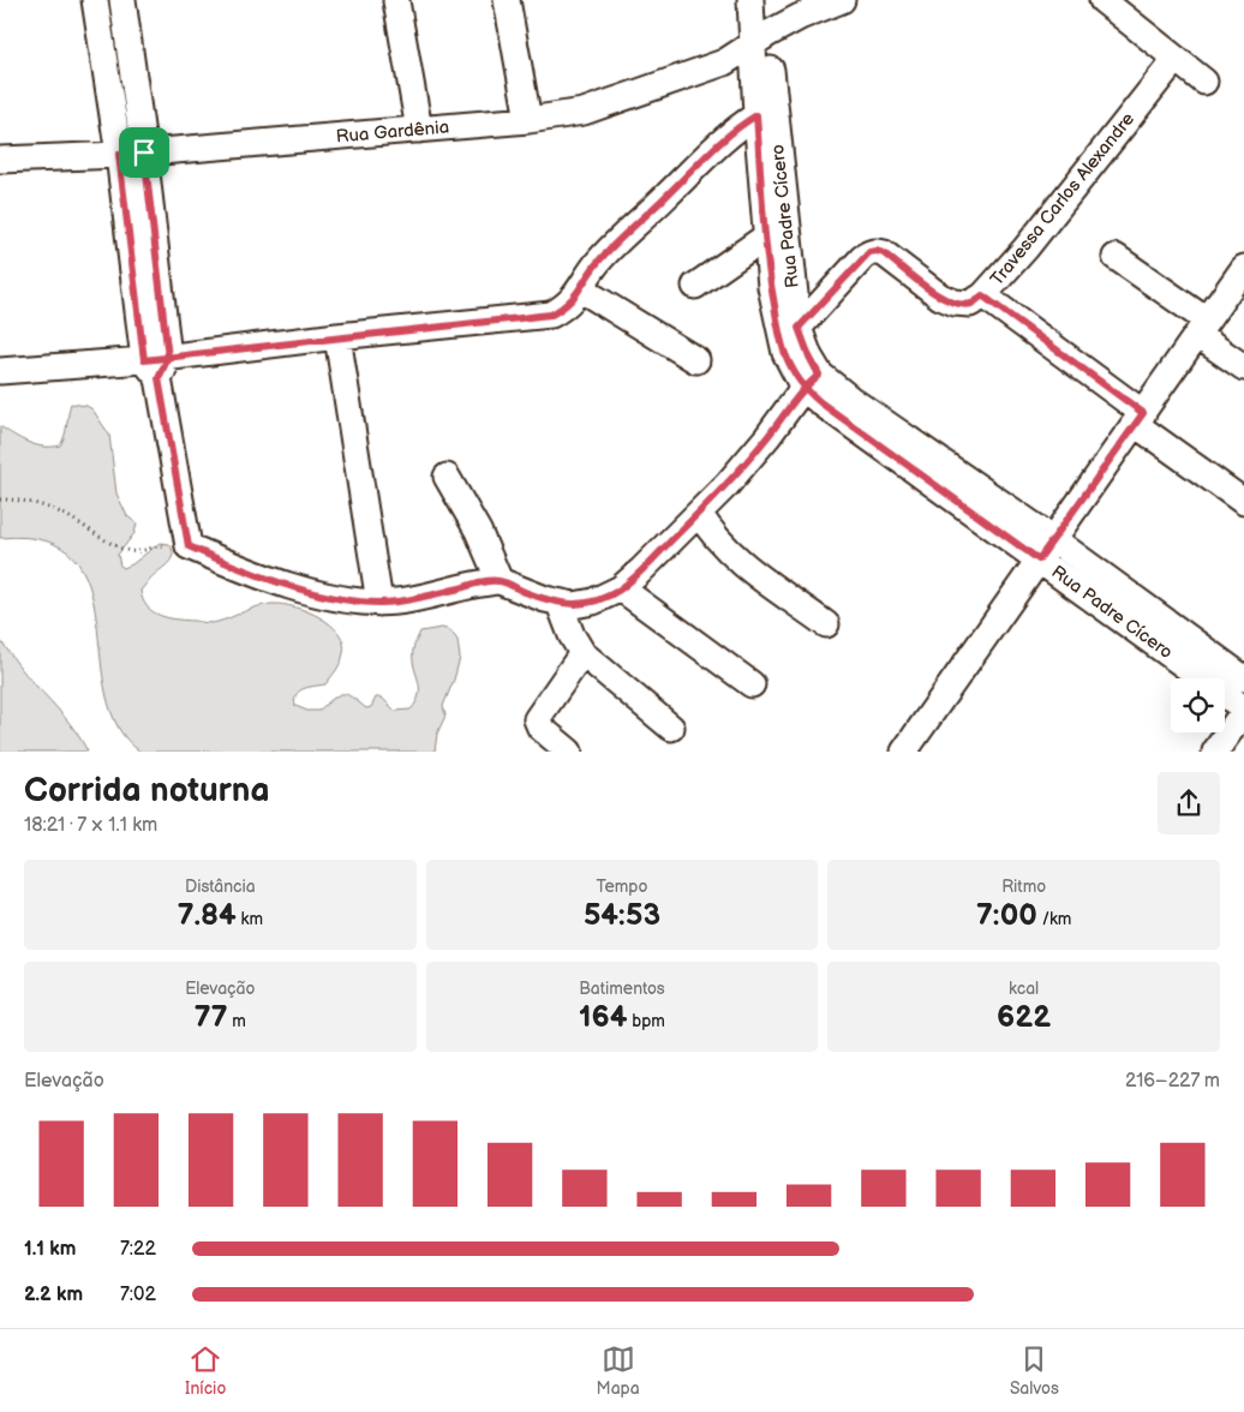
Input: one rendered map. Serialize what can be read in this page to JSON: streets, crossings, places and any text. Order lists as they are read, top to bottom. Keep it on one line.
{"streets":{"street":["Rua Gardênia","Travessa Carlos Alexandre","Rua Padre Cícero"]},"crossings":[["Rua Gardênia","Rua Padre Cícero"],["Travessa Carlos Alexandre","Rua Padre Cícero"]],"page":{"heading":["Corrida noturna","18:21 · 7 × 1.1 km"],"stats":[["Distância","7.84 km"],["Tempo","54:53"],["Ritmo","7:00 /km"],["Elevação","77 m"],["Batimentos","164 bpm"],["kcal","622"]],"chart":["Elevação","216–227 m"],"list":[{"name":"1.1 km","note":"7:22"},{"name":"2.2 km","note":"7:02"}],"tabs":["Início","Mapa","Salvos"]}}
